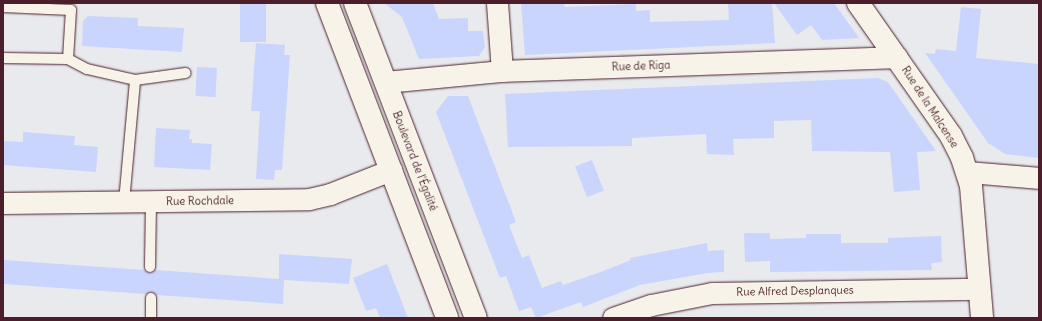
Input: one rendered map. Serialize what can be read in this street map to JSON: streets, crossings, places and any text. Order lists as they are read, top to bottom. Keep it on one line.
{"streets":{"main road":["Rue de la Malcense","Boulevard de l'Égalité"],"street":["Rue de Riga","Rue Rochdale","Rue Alfred Desplanques"]},"crossings":[["Rue de Riga","Rue de la Malcense"],["Rue de Riga","Boulevard de l'Égalité"],["Rue de la Malcense","Rue Alfred Desplanques"]]}
